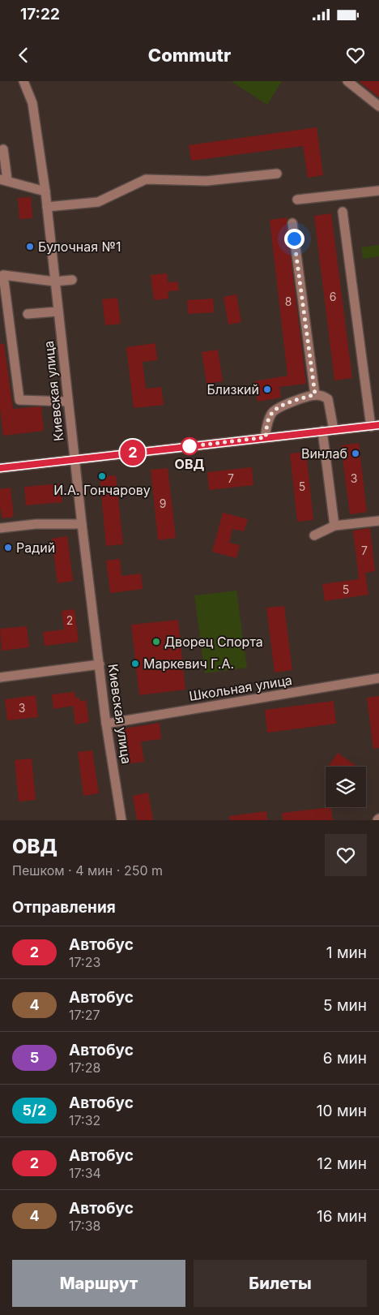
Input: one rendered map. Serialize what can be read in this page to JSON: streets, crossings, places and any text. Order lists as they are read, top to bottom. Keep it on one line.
{"streets":{"street":["Киевская улица","Школьная улица"]},"crossings":[["Киевская улица","Школьная улица"]],"places":["Булочная №1","Близкий","ОВД","Винлаб","И.А. Гончарову","Радий","Дворец Спорта","Маркевич Г.А."],"lines":["bus line 2"],"house_numbers":["6","8","7","3","5","9","7","5","2","3"],"page":{"status":"17:22","header":"Commutr","on_map":"2","heading":[["ОВД","Пешком · 4 мин · 250 m"],"Отправления"],"list":[{"mark":"2","name":"Автобус","note":"17:23","value":"1 мин"},{"mark":"4","name":"Автобус","note":"17:27","value":"5 мин"},{"mark":"5","name":"Автобус","note":"17:28","value":"6 мин"},{"mark":"5/2","name":"Автобус","note":"17:32","value":"10 мин"},{"mark":"2","name":"Автобус","note":"17:34","value":"12 мин"},{"mark":"4","name":"Автобус","note":"17:38","value":"16 мин"}],"buttons":["Маршрут","Билеты"]}}
